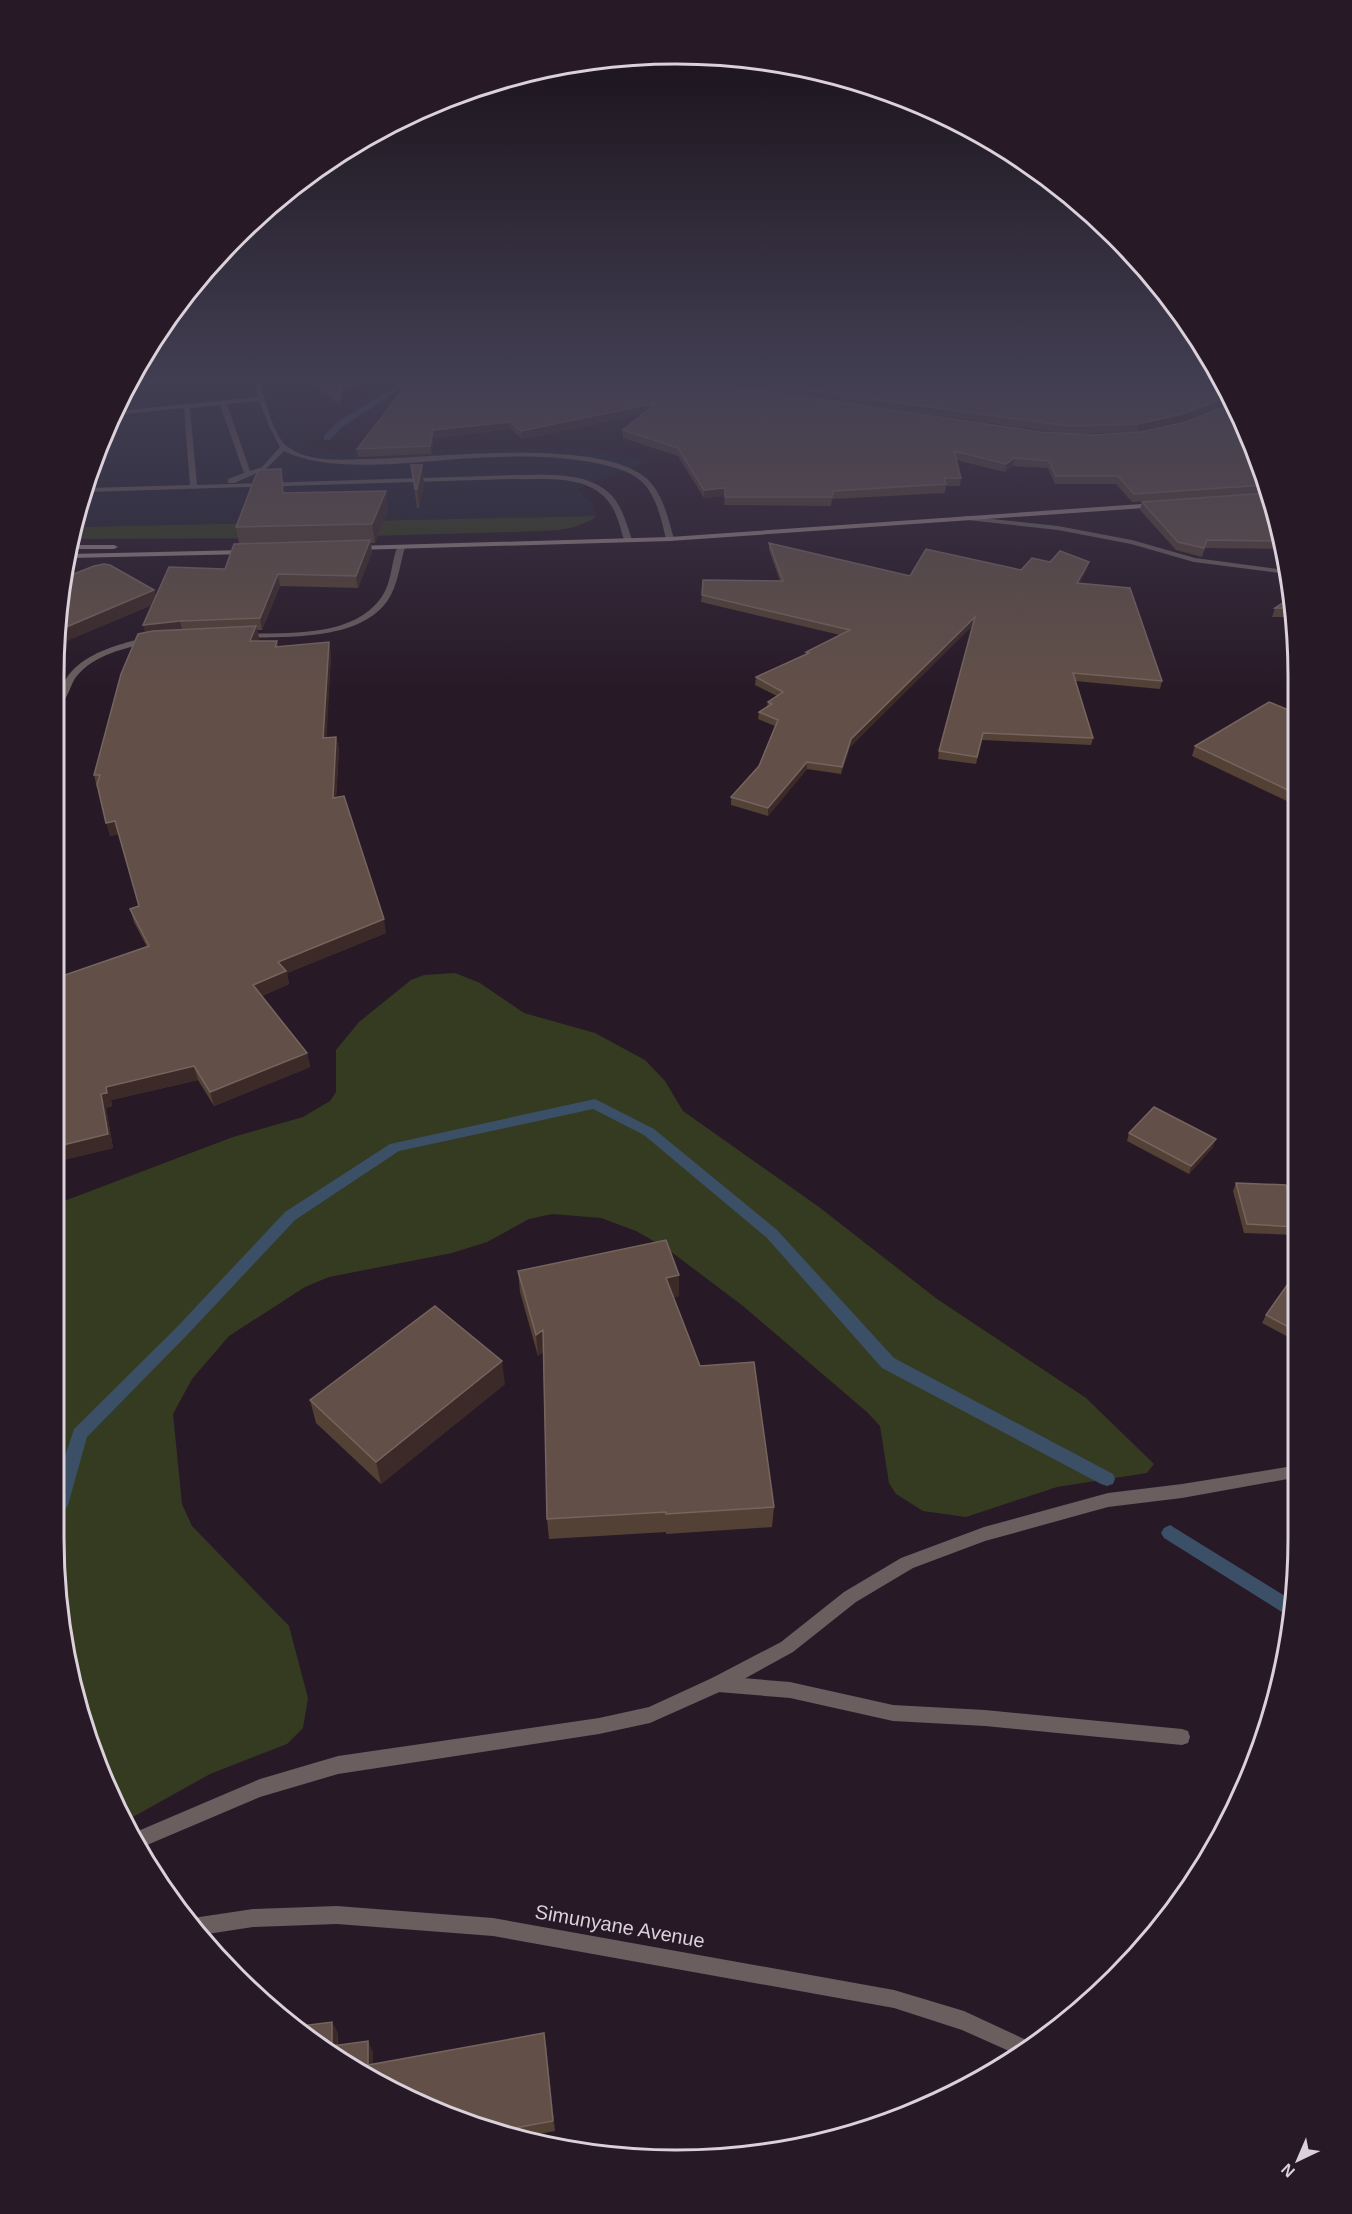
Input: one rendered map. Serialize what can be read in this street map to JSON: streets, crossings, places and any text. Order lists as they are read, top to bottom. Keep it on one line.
{"streets":{"street":["Simunyane Avenue"]},"north":"bottom left"}
